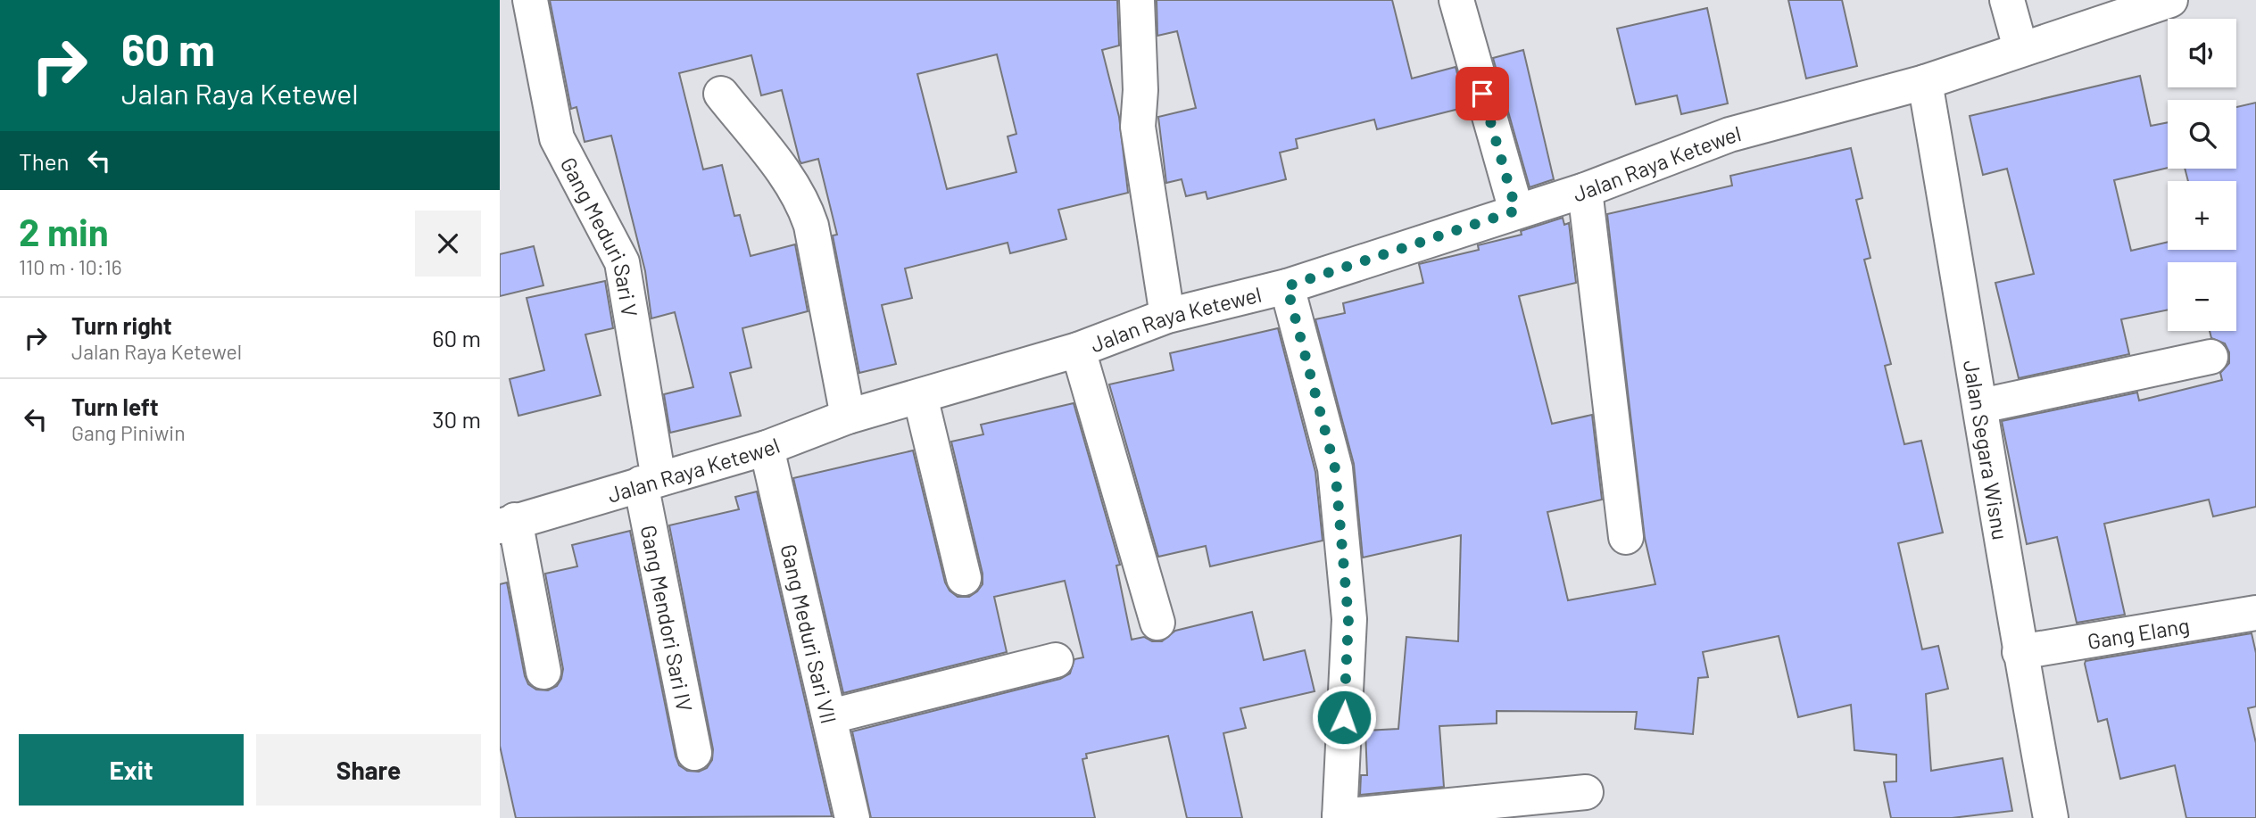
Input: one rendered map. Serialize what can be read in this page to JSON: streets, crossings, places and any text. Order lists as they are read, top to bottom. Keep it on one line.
{"streets":{"street":["Jalan Raya Ketewel","Gang Meduri Sari V","Jalan Segara Wisnu","Gang Mendori Sari IV","Gang Meduri Sari VII","Gang Elang"]},"crossings":[["Jalan Raya Ketewel","Gang Meduri Sari V"],["Jalan Raya Ketewel","Jalan Segara Wisnu"],["Jalan Raya Ketewel","Gang Mendori Sari IV"],["Jalan Raya Ketewel","Gang Meduri Sari VII"],["Gang Meduri Sari V","Gang Mendori Sari IV"],["Jalan Segara Wisnu","Gang Elang"]],"page":{"turn":["60 m","Jalan Raya Ketewel"],"map_buttons":["+","−"],"then":"Then","heading":["2 min","110 m · 10:16"],"list":[{"name":"Turn right","note":"Jalan Raya Ketewel","value":"60 m"},{"name":"Turn left","note":"Gang Piniwin","value":"30 m"}],"buttons":["Exit","Share"]}}
